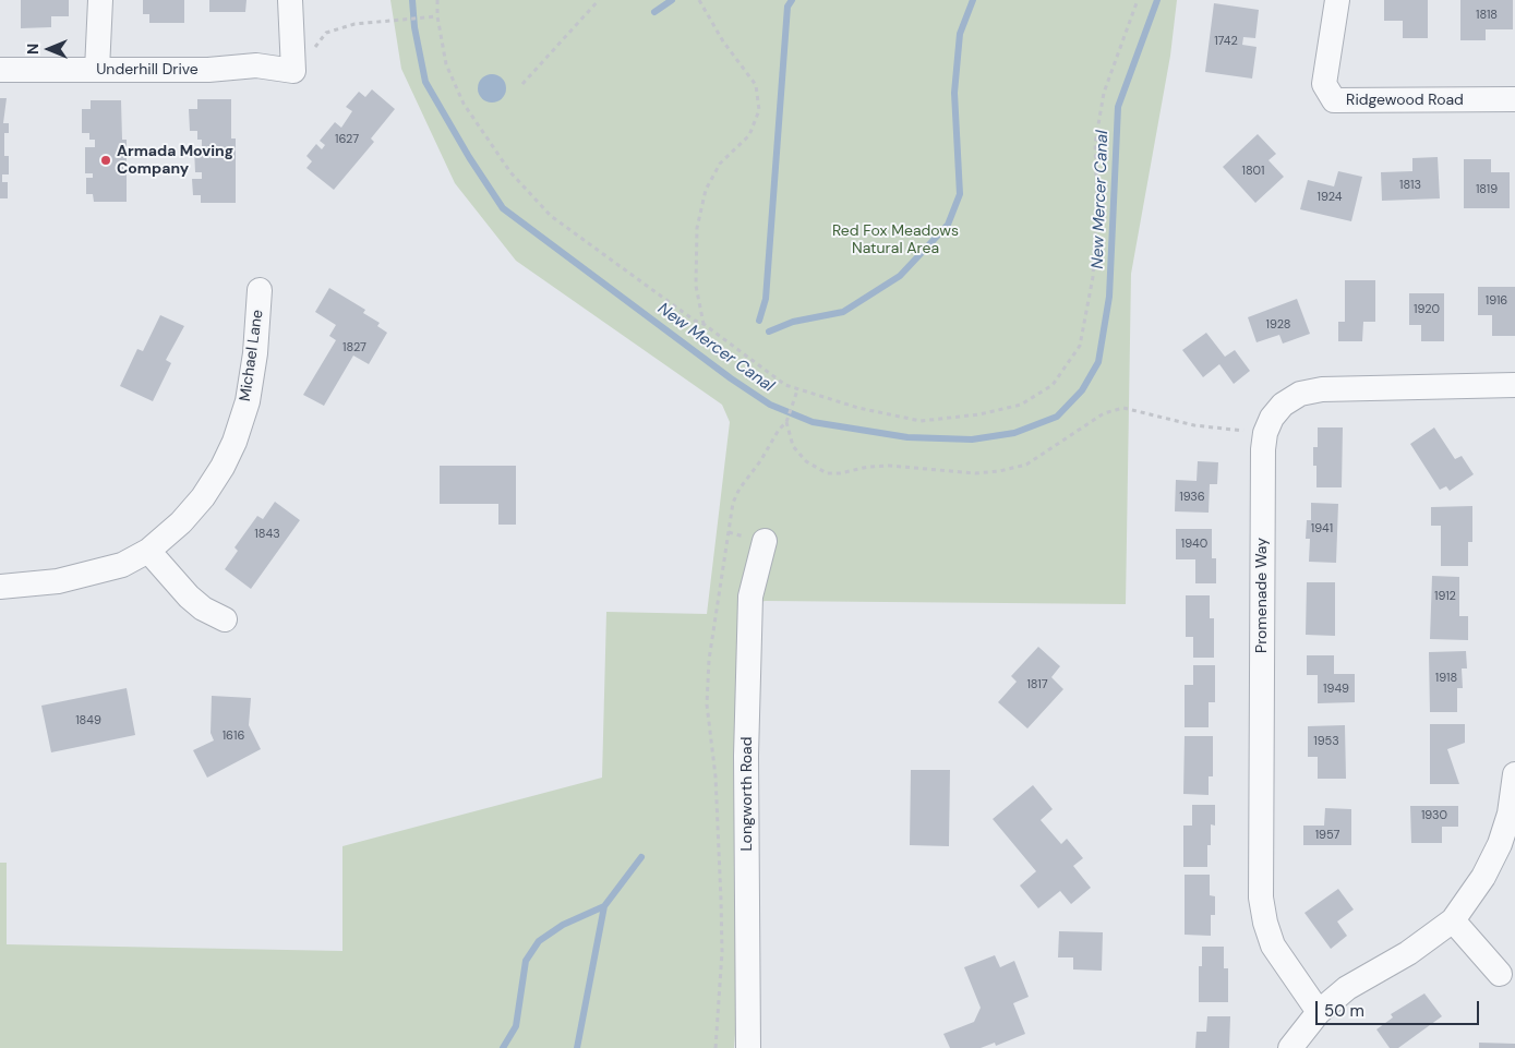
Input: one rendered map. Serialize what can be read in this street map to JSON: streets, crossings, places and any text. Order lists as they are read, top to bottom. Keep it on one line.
{"streets":{"street":["Underhill Drive","Ridgewood Road","Michael Lane","Promenade Way","Longworth Road"]},"water":["New Mercer Canal"],"parks":["Red Fox Meadows Natural Area"],"places":["Armada Moving Company"],"house_numbers":["1818","1742","1627","1801","1813","1819","1924","1916","1920","1928","1827","1936","1941","1843","1940","1912","1918","1817","1949","1849","1616","1953","1930","1957"],"scale_bar":"50 m","north":"left"}
